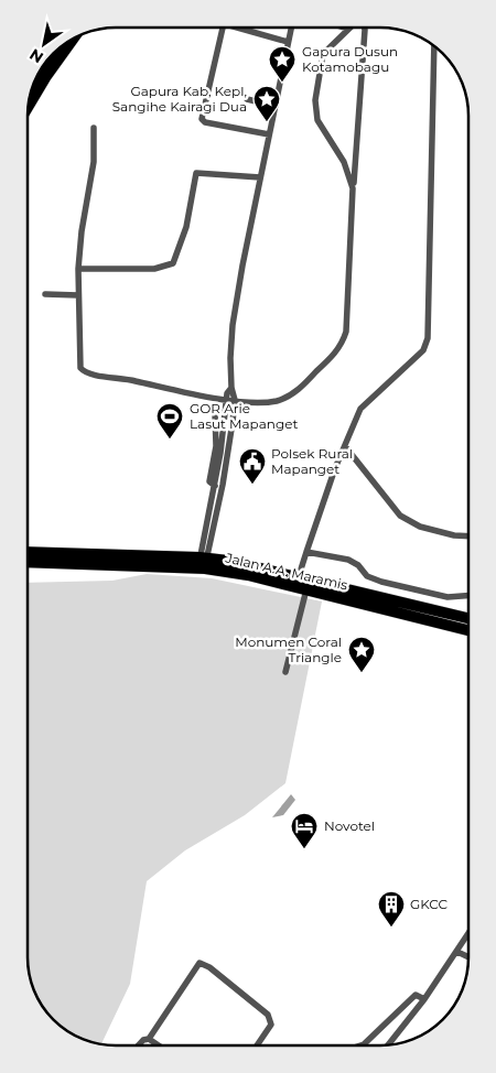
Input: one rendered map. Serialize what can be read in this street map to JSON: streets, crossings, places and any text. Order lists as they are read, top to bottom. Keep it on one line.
{"streets":{"highway":["Jalan A.A. Maramis"]},"places":{"place":["Gapura Dusun Kotamobagu","Gapura Kab, Kepl, Sangihe Kairagi Dua","Monumen Coral Triangle"],"sports":["GOR Arie Lasut Mapanget"],"public building":["Polsek Rural Mapanget"],"hotel":["Novotel"],"building":["GKCC"]},"north":"bottom left"}
